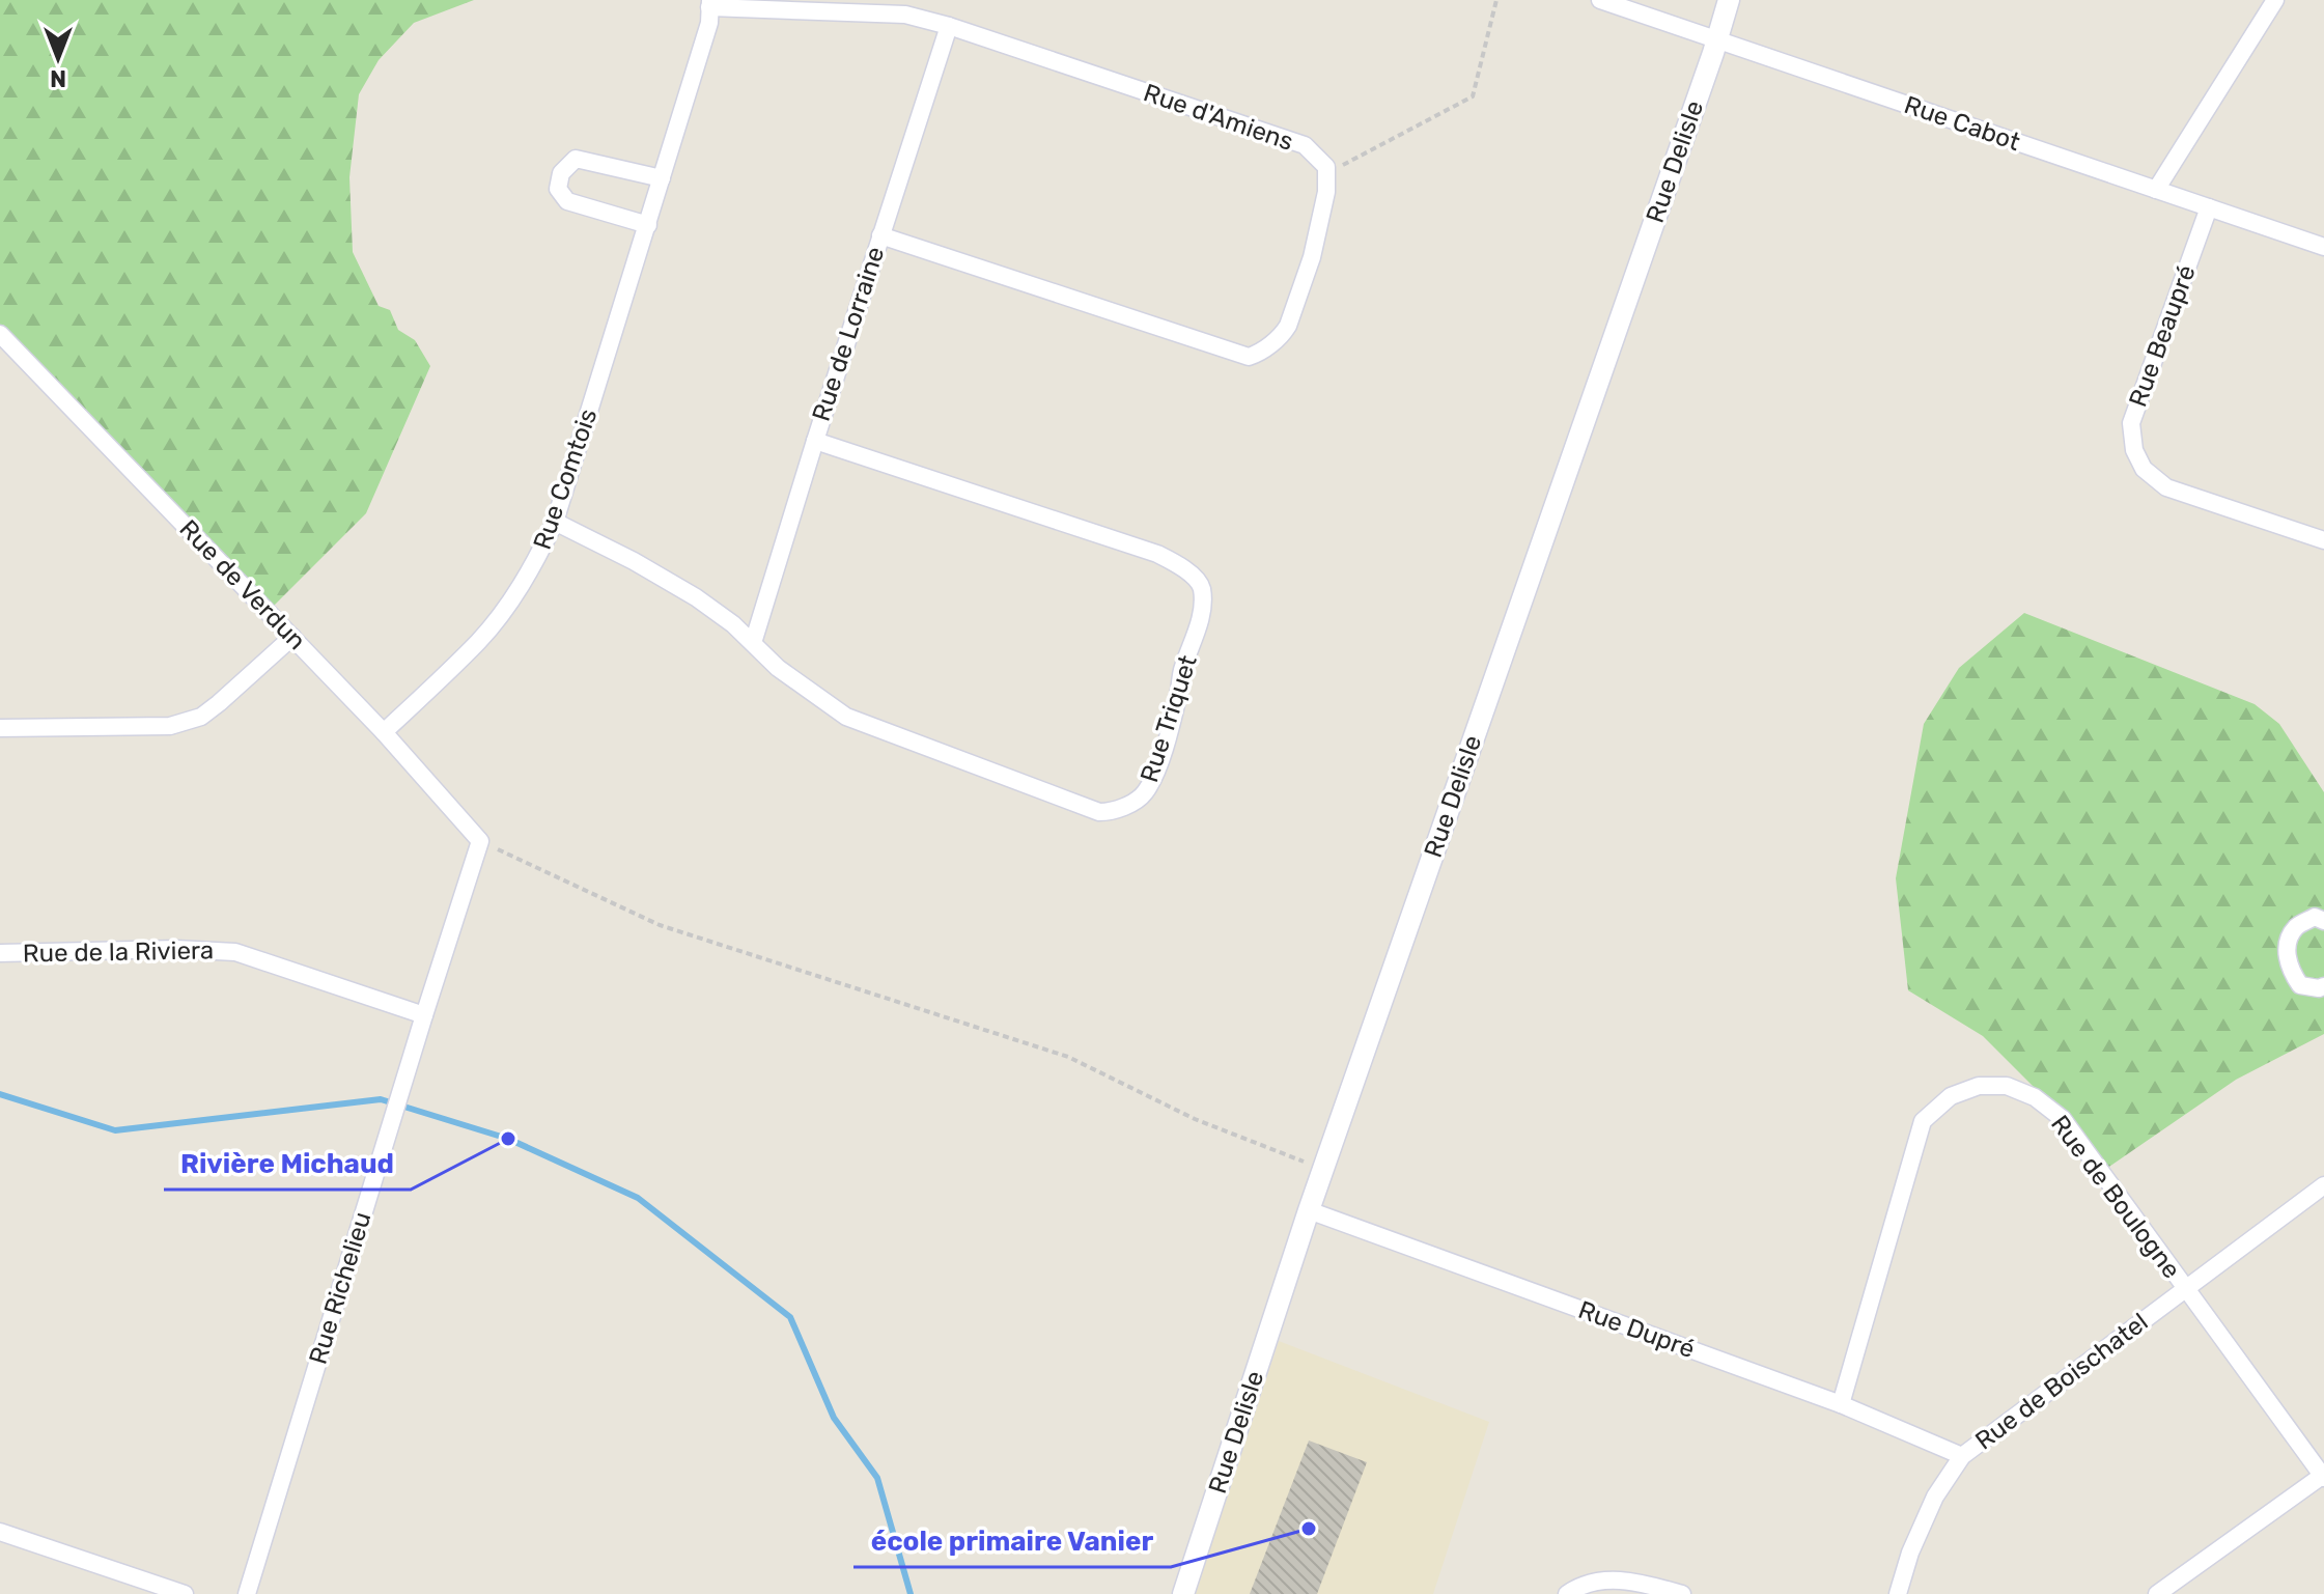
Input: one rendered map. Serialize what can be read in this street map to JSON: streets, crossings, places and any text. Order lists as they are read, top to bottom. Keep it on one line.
{"streets":{"street":["Rue d'Amiens","Rue Cabot","Rue Delisle","Rue de Lorraine","Rue Beaupré","Rue Comtois","Rue de Verdun","Rue Triquet","Rue de la Riviera","Rue de Boulogne","Rue Richelieu","Rue Dupré","Rue de Boischatel"]},"crossings":[["Rue d'Amiens","Rue de Lorraine"],["Rue d'Amiens","Rue Comtois"],["Rue Cabot","Rue Delisle"],["Rue Cabot","Rue Beaupré"],["Rue Delisle","Rue Dupré"],["Rue de Lorraine","Rue Triquet"],["Rue Comtois","Rue de Verdun"],["Rue Comtois","Rue Triquet"],["Rue de Verdun","Rue Richelieu"],["Rue de la Riviera","Rue Richelieu"],["Rue de Boulogne","Rue Dupré"],["Rue de Boulogne","Rue de Boischatel"],["Rue Dupré","Rue de Boischatel"]],"places":["Rivière Michaud","école primaire Vanier"],"north":"bottom"}
